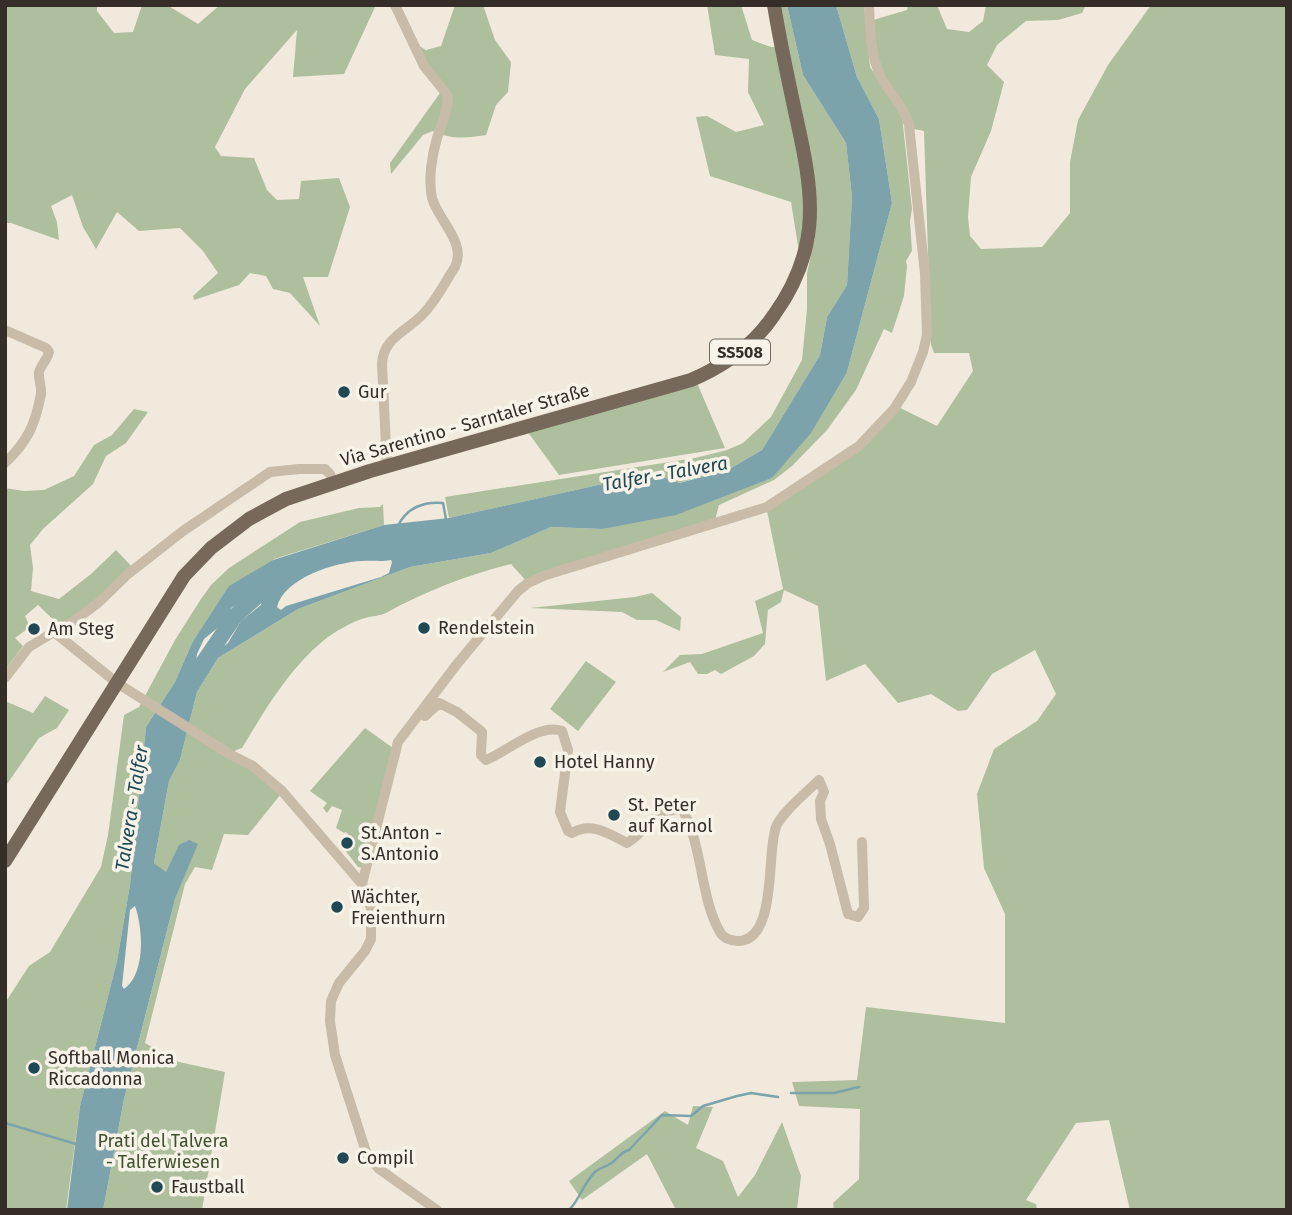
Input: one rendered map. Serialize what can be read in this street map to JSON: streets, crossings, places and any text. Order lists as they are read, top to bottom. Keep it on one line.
{"streets":{"main road":["SS508","Via Sarentino - Sarntaler Straße"]},"water":["Talfer - Talvera","Talvera - Talfer"],"parks":["Prati del Talvera - Talferwiesen"],"places":["Gur","Rendelstein","Am Steg","Hotel Hanny","St. Peter auf Karnol","St.Anton - S.Antonio","Wächter, Freienthurn","Softball Monica Riccadonna","Compil","Faustball"]}
